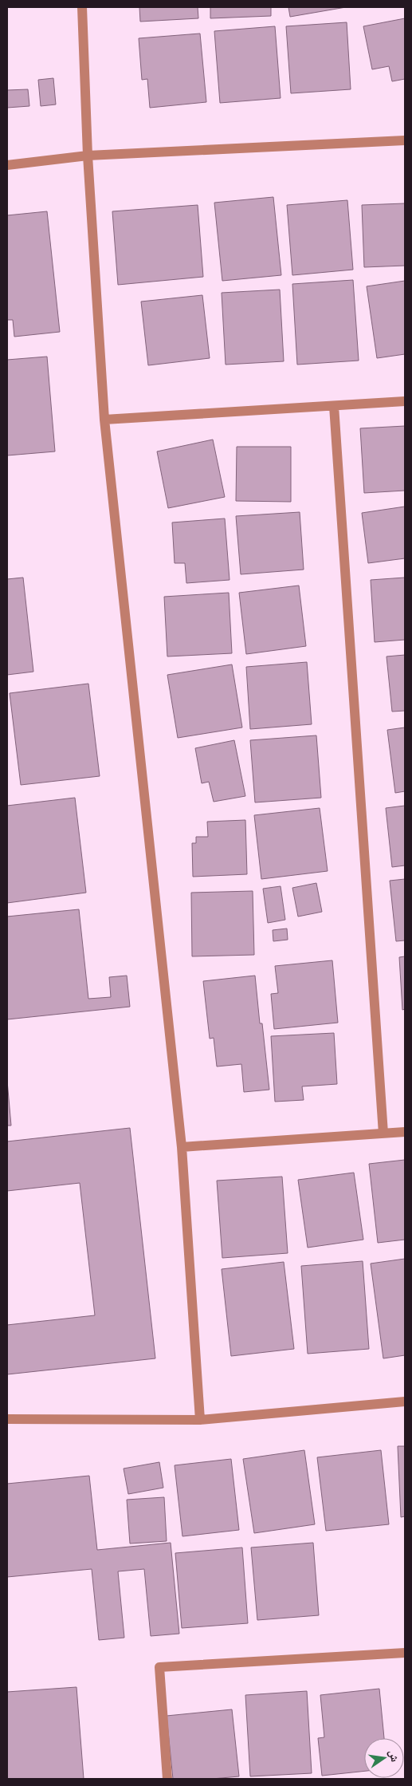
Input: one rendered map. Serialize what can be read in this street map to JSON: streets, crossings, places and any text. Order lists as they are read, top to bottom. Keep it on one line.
{"north":"right"}
